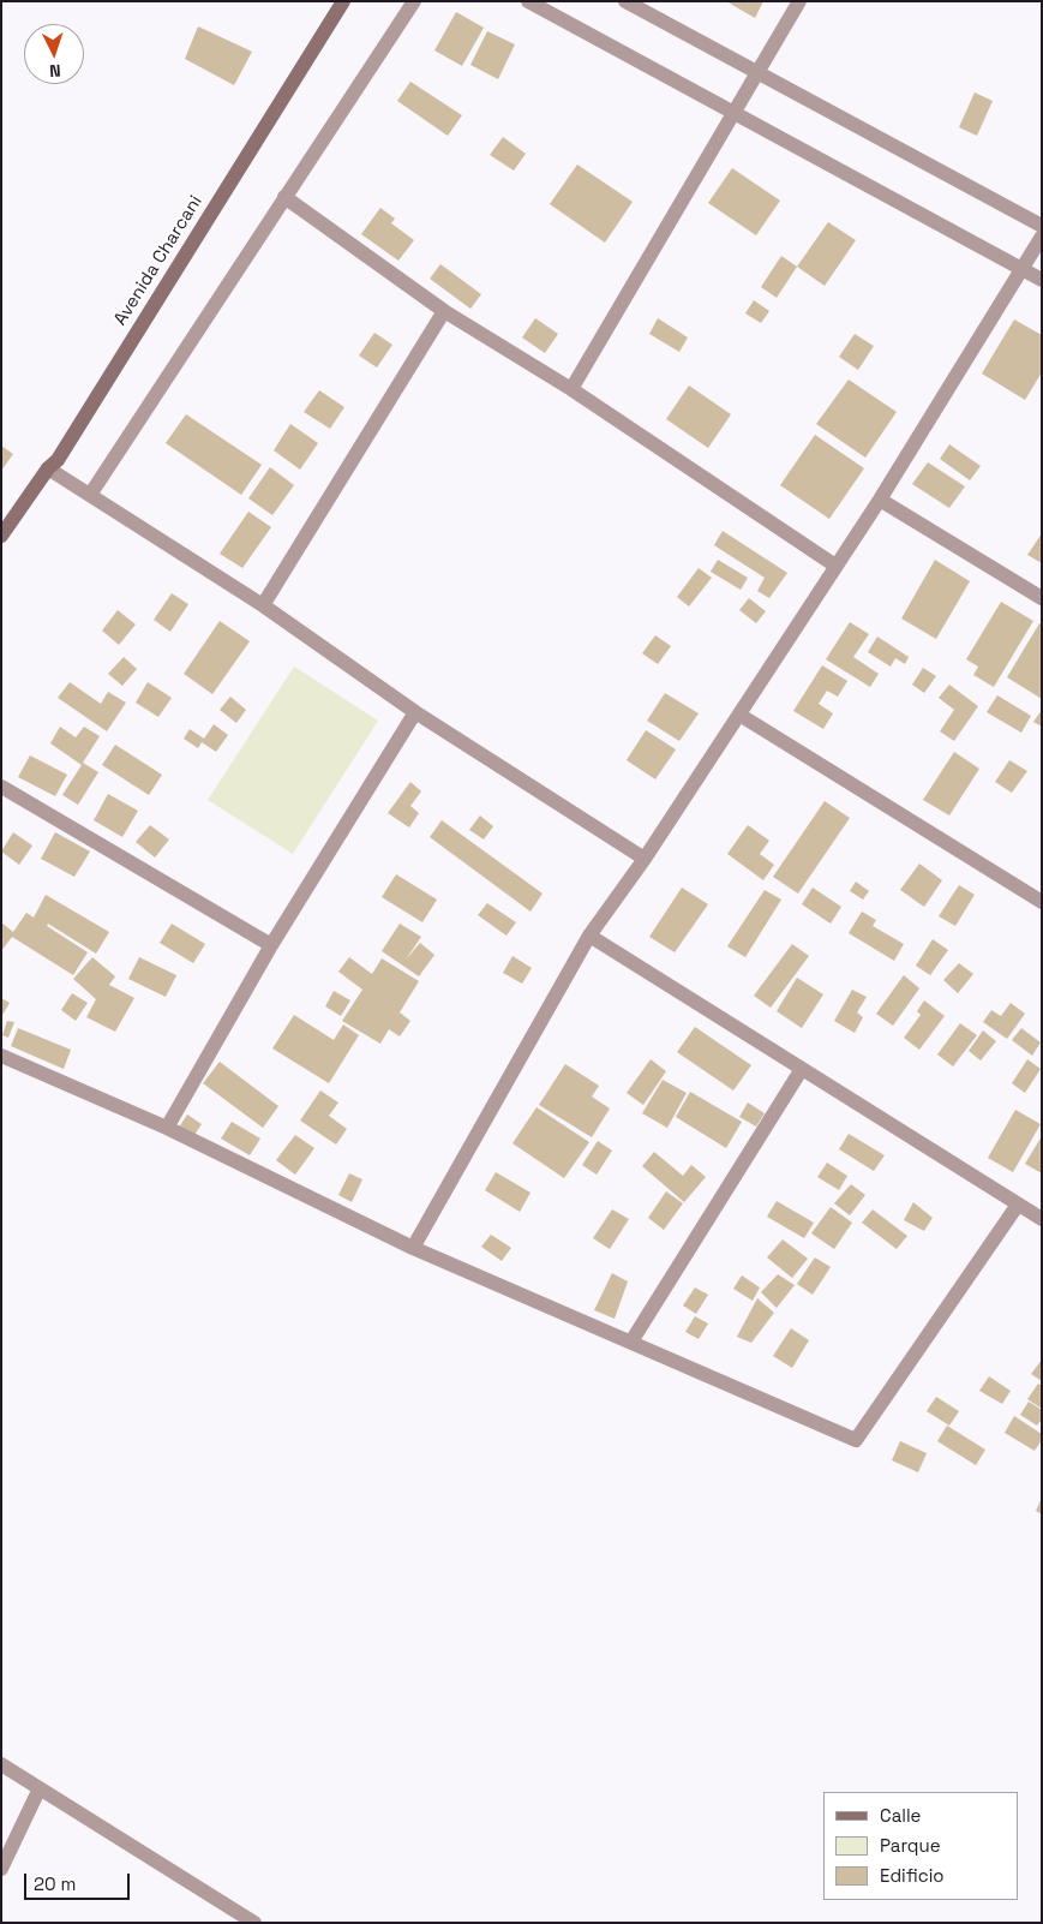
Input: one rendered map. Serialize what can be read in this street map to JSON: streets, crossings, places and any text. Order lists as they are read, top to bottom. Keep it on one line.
{"streets":{"main road":["Avenida Charcani"]},"legend":["Calle","Parque","Edificio"],"scale_bar":"20 m","north":"bottom"}
